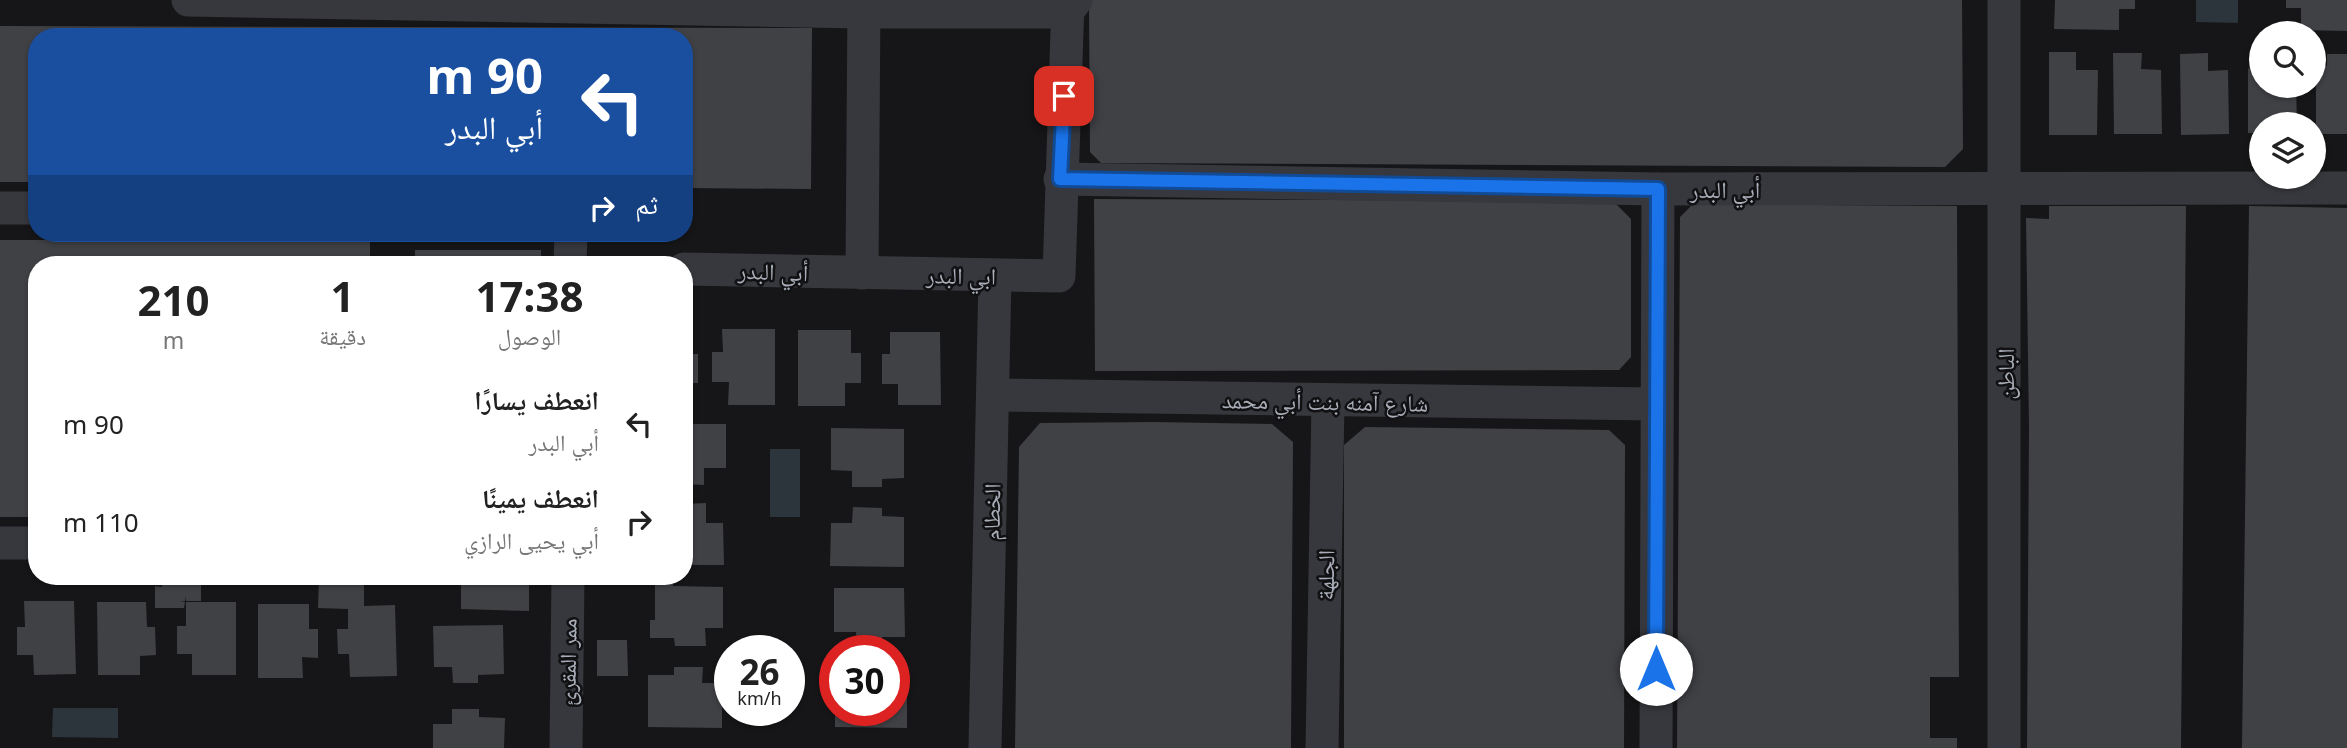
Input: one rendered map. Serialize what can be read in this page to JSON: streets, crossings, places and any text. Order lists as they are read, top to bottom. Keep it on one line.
{"streets":{"street":["أبي البدر","ابي البدر","الباطن","شارع آمنه بنت أبي محمد","الخطام","الجلهة","ممر المقرئ"]},"crossings":[["أبي البدر","ابي البدر"],["أبي البدر","الباطن"],["ابي البدر","الخطام"],["شارع آمنه بنت أبي محمد","الخطام"],["شارع آمنه بنت أبي محمد","الجلهة"]],"page":{"turn":["90 m","أبي البدر"],"then":"ثم","eta":["17:38","الوصول","1","دقيقة","210","m"],"list":[{"name":"انعطف يسارًا","note":"أبي البدر","value":"90 m"},{"name":"انعطف يمينًا","note":"أبي يحيى الرازي","value":"110 m"}],"speed":"26 km/h","limit":"30"}}
